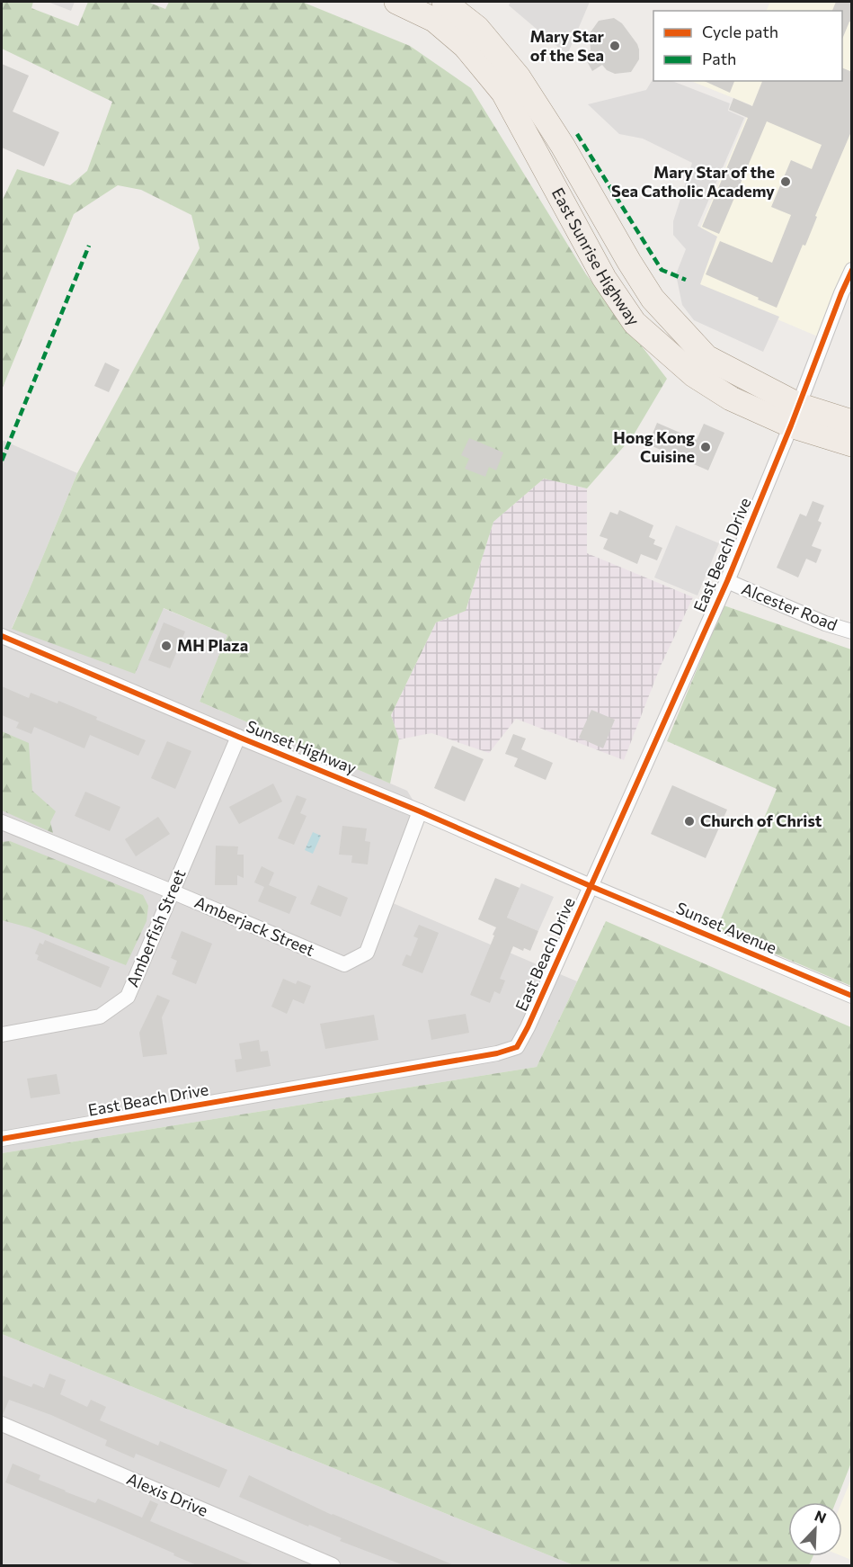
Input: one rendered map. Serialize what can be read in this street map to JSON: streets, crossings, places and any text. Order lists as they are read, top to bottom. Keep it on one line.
{"streets":{"main road":["East Sunrise Highway"],"street":["East Beach Drive","Alcester Road","Sunset Highway","Amberjack Street","Amberfish Street","Sunset Avenue","Alexis Drive"]},"crossings":[["East Sunrise Highway","East Beach Drive"],["East Beach Drive","Alcester Road"],["East Beach Drive","Sunset Highway"],["East Beach Drive","Sunset Avenue"],["Sunset Highway","Amberjack Street"],["Sunset Highway","Amberfish Street"],["Sunset Highway","Sunset Avenue"],["Amberjack Street","Amberfish Street"]],"places":["Mary Star of the Sea","Mary Star of the Sea Catholic Academy","Hong Kong Cuisine","MH Plaza","Church of Christ"],"legend":["Cycle path","Path"],"north":"top right"}
